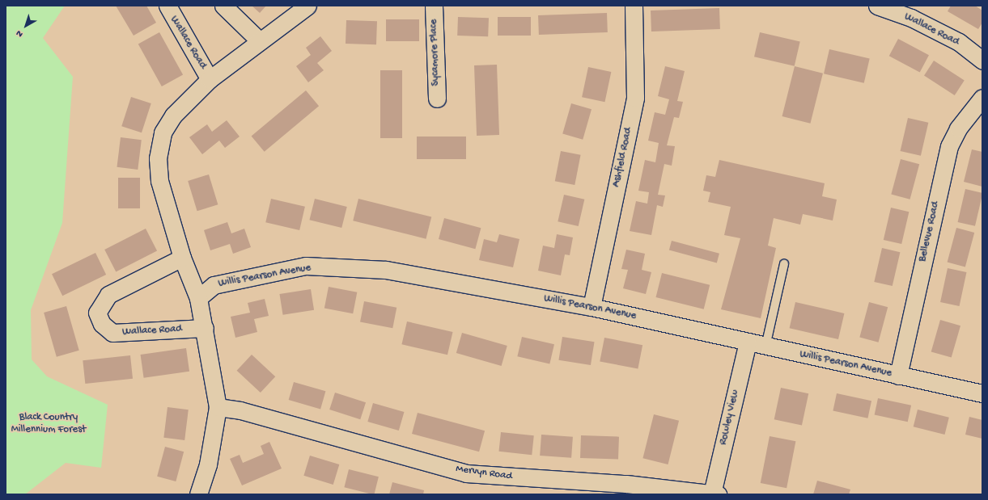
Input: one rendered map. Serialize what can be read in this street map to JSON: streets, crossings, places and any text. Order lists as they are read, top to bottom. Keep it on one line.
{"streets":{"street":["Wallace Road","Sycamore Place","Ashfield Road","Bellevue Road","Willis Pearson Avenue","Rowley View","Mervyn Road"]},"crossings":[["Wallace Road","Willis Pearson Avenue"],["Wallace Road","Mervyn Road"],["Ashfield Road","Willis Pearson Avenue"],["Bellevue Road","Willis Pearson Avenue"],["Willis Pearson Avenue","Rowley View"],["Rowley View","Mervyn Road"]],"parks":["Black Country Millennium Forest"],"north":"bottom left"}
